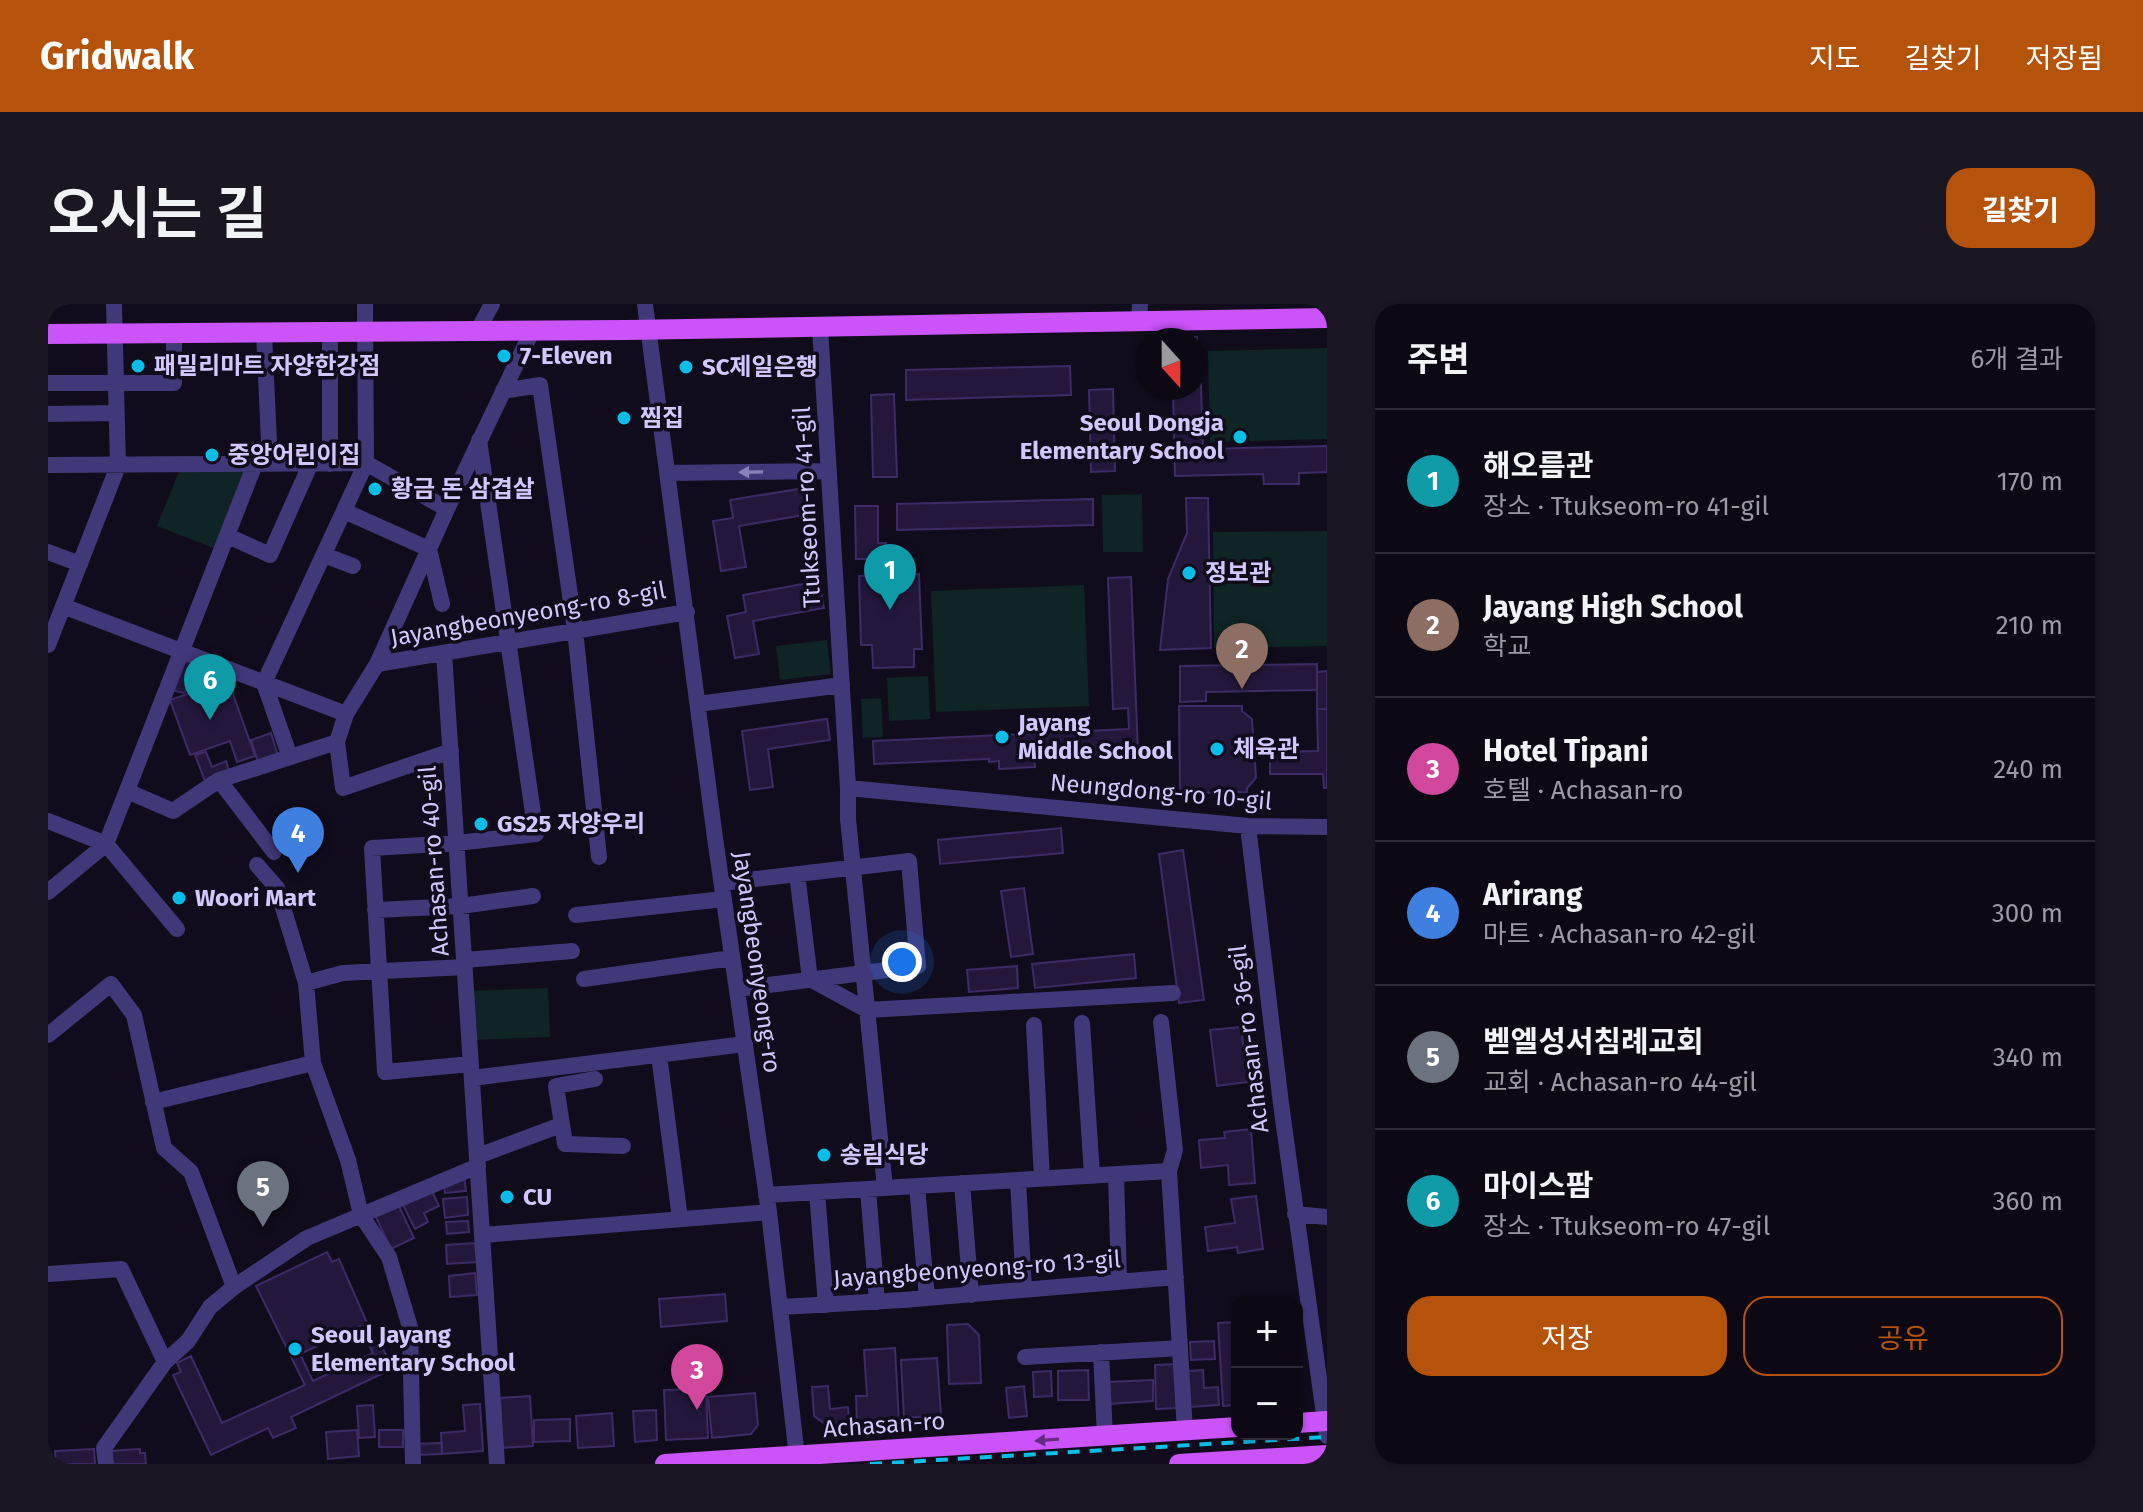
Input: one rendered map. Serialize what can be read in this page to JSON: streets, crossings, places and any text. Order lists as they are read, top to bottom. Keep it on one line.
{"streets":{"main road":["Achasan-ro"],"street":["Ttukseom-ro 41-gil","Jayangbeonyeong-ro 8-gil","Neungdong-ro 10-gil","Achasan-ro 40-gil","Jayangbeonyeong-ro","Achasan-ro 36-gil","Jayangbeonyeong-ro 13-gil"]},"crossings":[["Ttukseom-ro 41-gil","Neungdong-ro 10-gil"],["Ttukseom-ro 41-gil","Jayangbeonyeong-ro 13-gil"],["Jayangbeonyeong-ro 8-gil","Achasan-ro 40-gil"],["Jayangbeonyeong-ro 8-gil","Jayangbeonyeong-ro"],["Neungdong-ro 10-gil","Achasan-ro 36-gil"],["Jayangbeonyeong-ro","Jayangbeonyeong-ro 13-gil"],["Jayangbeonyeong-ro","Achasan-ro"]],"one_way":["Achasan-ro"],"places":["7-Eleven","패밀리마트 자양한강점","SC제일은행","찜집","Seoul Dongja Elementary School","중앙어린이집","황금 돈 삼겹살","정보관","Jayang Middle School","체육관","GS25 자양우리","Woori Mart","송림식당","CU","Seoul Jayang Elementary School"],"north":"bottom","page":{"header":"Gridwalk","nav":["지도","길찾기","저장됨"],"title":"오시는 길","buttons":["길찾기",["저장","공유"]],"heading":["주변","6개 결과"],"list":[{"mark":"1","name":"해오름관","note":"장소 · Ttukseom-ro 41-gil","value":"170 m"},{"mark":"2","name":"Jayang High School","note":"학교","value":"210 m"},{"mark":"3","name":"Hotel Tipani","note":"호텔 · Achasan-ro","value":"240 m"},{"mark":"4","name":"Arirang","note":"마트 · Achasan-ro 42-gil","value":"300 m"},{"mark":"5","name":"벧엘성서침례교회","note":"교회 · Achasan-ro 44-gil","value":"340 m"},{"mark":"6","name":"마이스팜","note":"장소 · Ttukseom-ro 47-gil","value":"360 m"}],"pins":["1","2","6","4","5","3"],"map_buttons":["+","−"]}}
